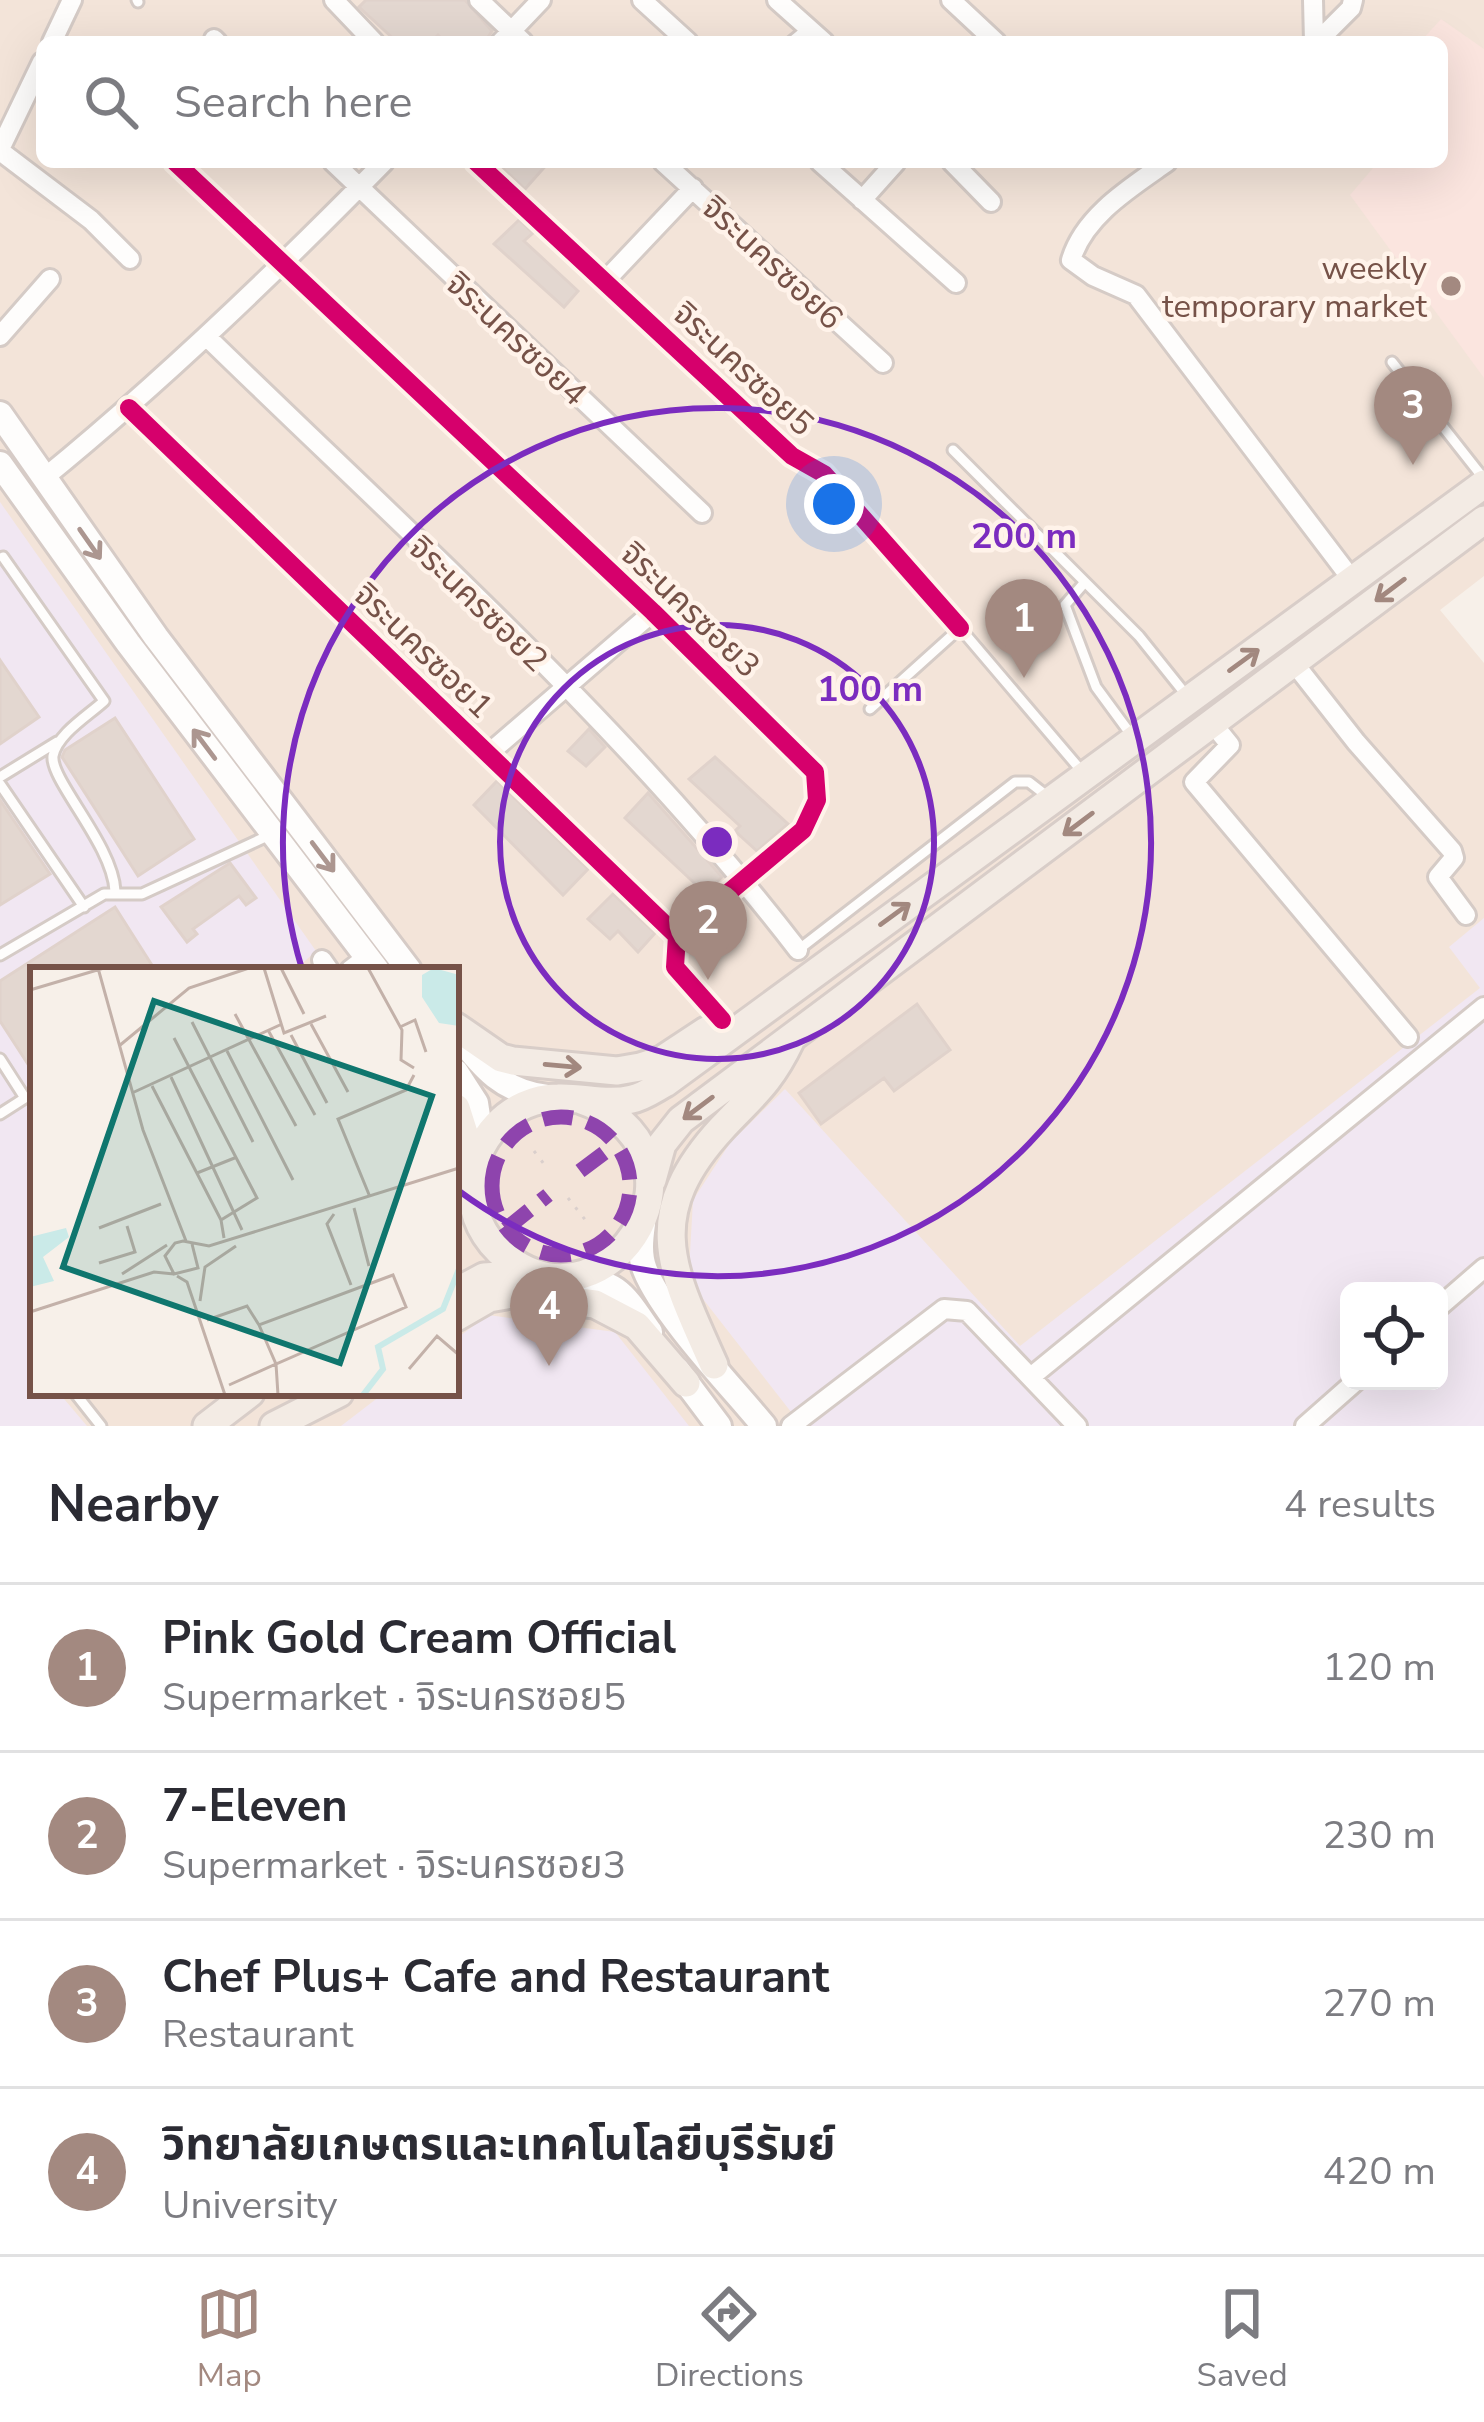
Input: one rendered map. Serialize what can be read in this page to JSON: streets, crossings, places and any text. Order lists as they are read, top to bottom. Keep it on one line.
{"streets":{"street":["จิระนครซอย6","จิระนครซอย4","จิระนครซอย5","จิระนครซอย2","จิระนครซอย3","จิระนครซอย1"]},"crossings":[["จิระนครซอย2","จิระนครซอย3"],["จิระนครซอย3","จิระนครซอย1"]],"places":["weekly temporary market"],"page":{"search":"Search here","pins":["3","1","2","4"],"heading":["Nearby","4 results"],"list":[{"mark":"1","name":"Pink Gold Cream Official","note":"Supermarket · จิระนครซอย5","value":"120 m"},{"mark":"2","name":"7-Eleven","note":"Supermarket · จิระนครซอย3","value":"230 m"},{"mark":"3","name":"Chef Plus+ Cafe and Restaurant","note":"Restaurant","value":"270 m"},{"mark":"4","name":"วิทยาลัยเกษตรและเทคโนโลยีบุรีรัมย์","note":"University","value":"420 m"}],"nav":["Map","Directions","Saved"]},"rings":["200 m","100 m"]}
